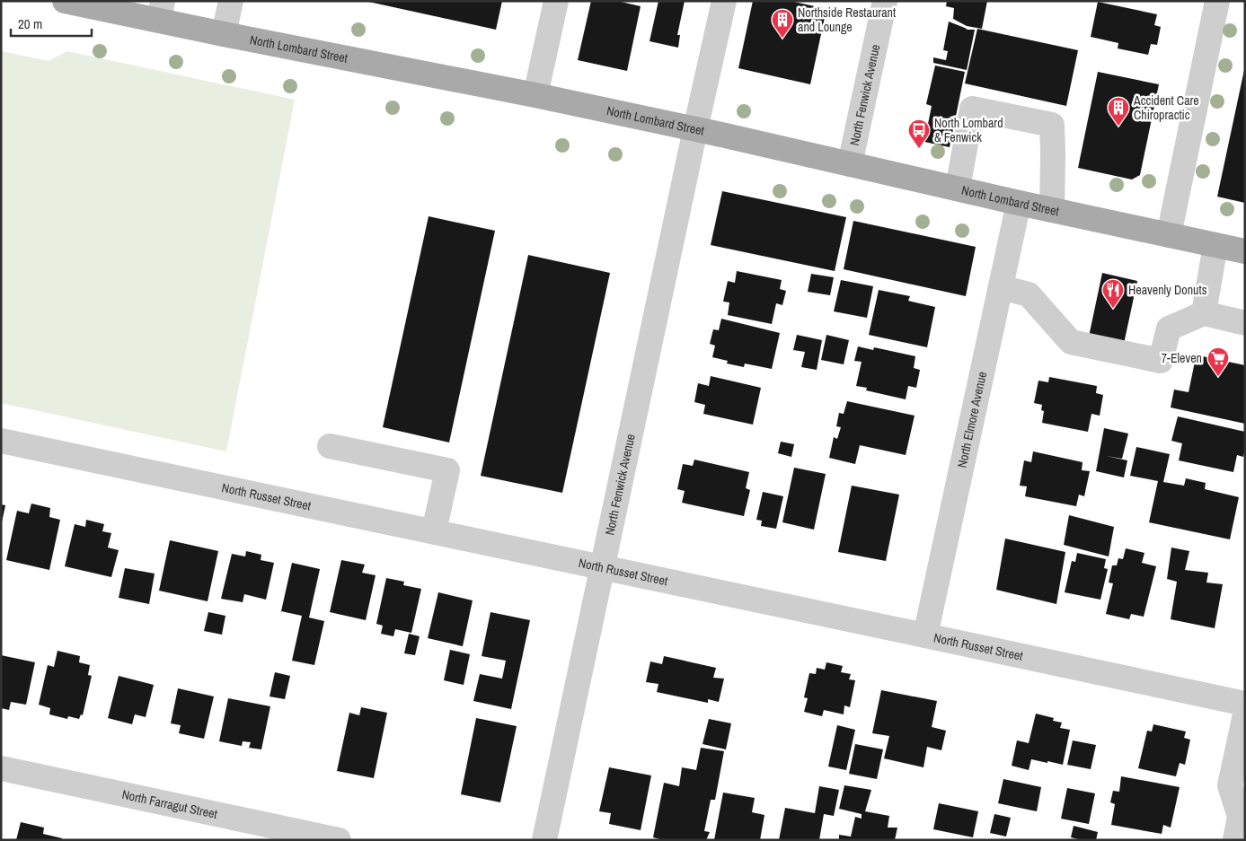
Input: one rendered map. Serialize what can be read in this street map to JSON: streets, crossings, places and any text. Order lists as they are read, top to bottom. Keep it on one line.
{"streets":{"main road":["North Lombard Street"],"street":["North Fenwick Avenue","North Elmore Avenue","North Russet Street","North Farragut Street"]},"crossings":[["North Lombard Street","North Fenwick Avenue"],["North Lombard Street","North Elmore Avenue"],["North Fenwick Avenue","North Russet Street"],["North Elmore Avenue","North Russet Street"]],"places":{"building":["Northside Restaurant and Lounge","Accident Care Chiropractic"],"bus stop":["North Lombard & Fenwick"],"restaurant":["Heavenly Donuts"],"supermarket":["7-Eleven"]},"scale_bar":"20 m"}
